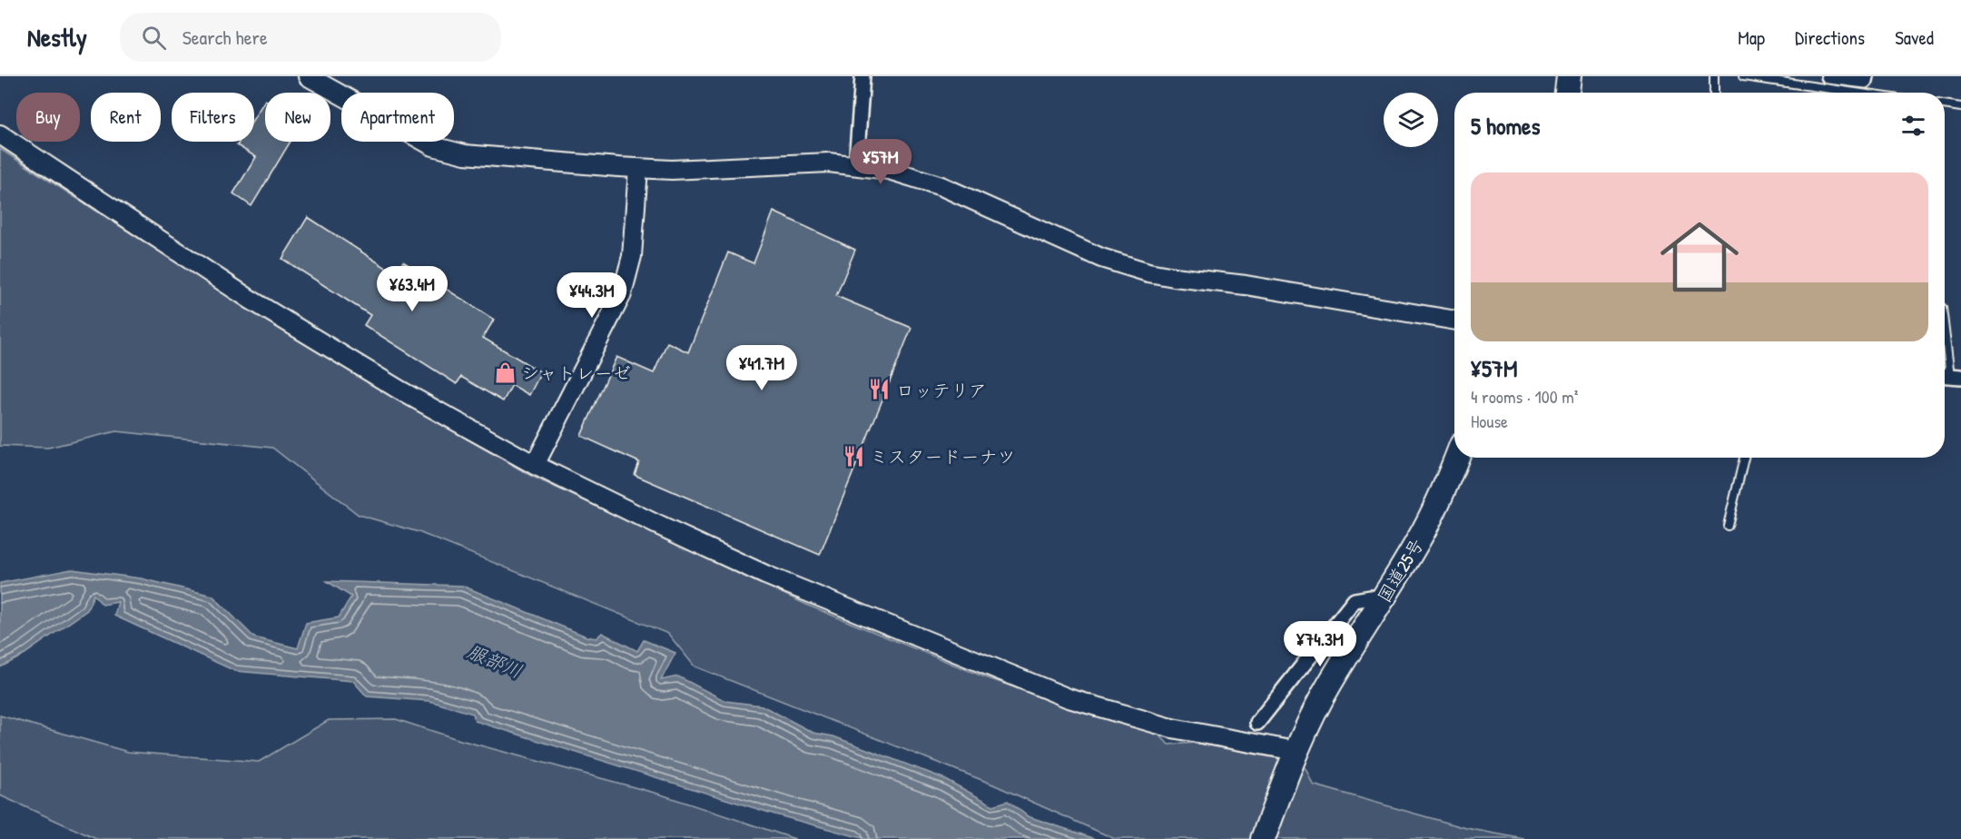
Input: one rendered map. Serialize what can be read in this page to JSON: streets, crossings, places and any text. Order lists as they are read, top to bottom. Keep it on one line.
{"streets":{"highway":["国道25号"]},"water":["服部川"],"places":{"shop":["シャトレーゼ"],"restaurant":["ロッテリア","ミスタードーナツ"]},"page":{"header":"Nestly","search":"Search here","nav":["Map","Directions","Saved"],"chip":["Buy","Rent","Filters","New","Apartment"],"heading":"5 homes","price":["¥57M","¥63.4M","¥44.3M","¥41.7M","¥74.3M"],"list":[{"name":"¥57M","note":"4 rooms · 100 m² · House"}]}}
